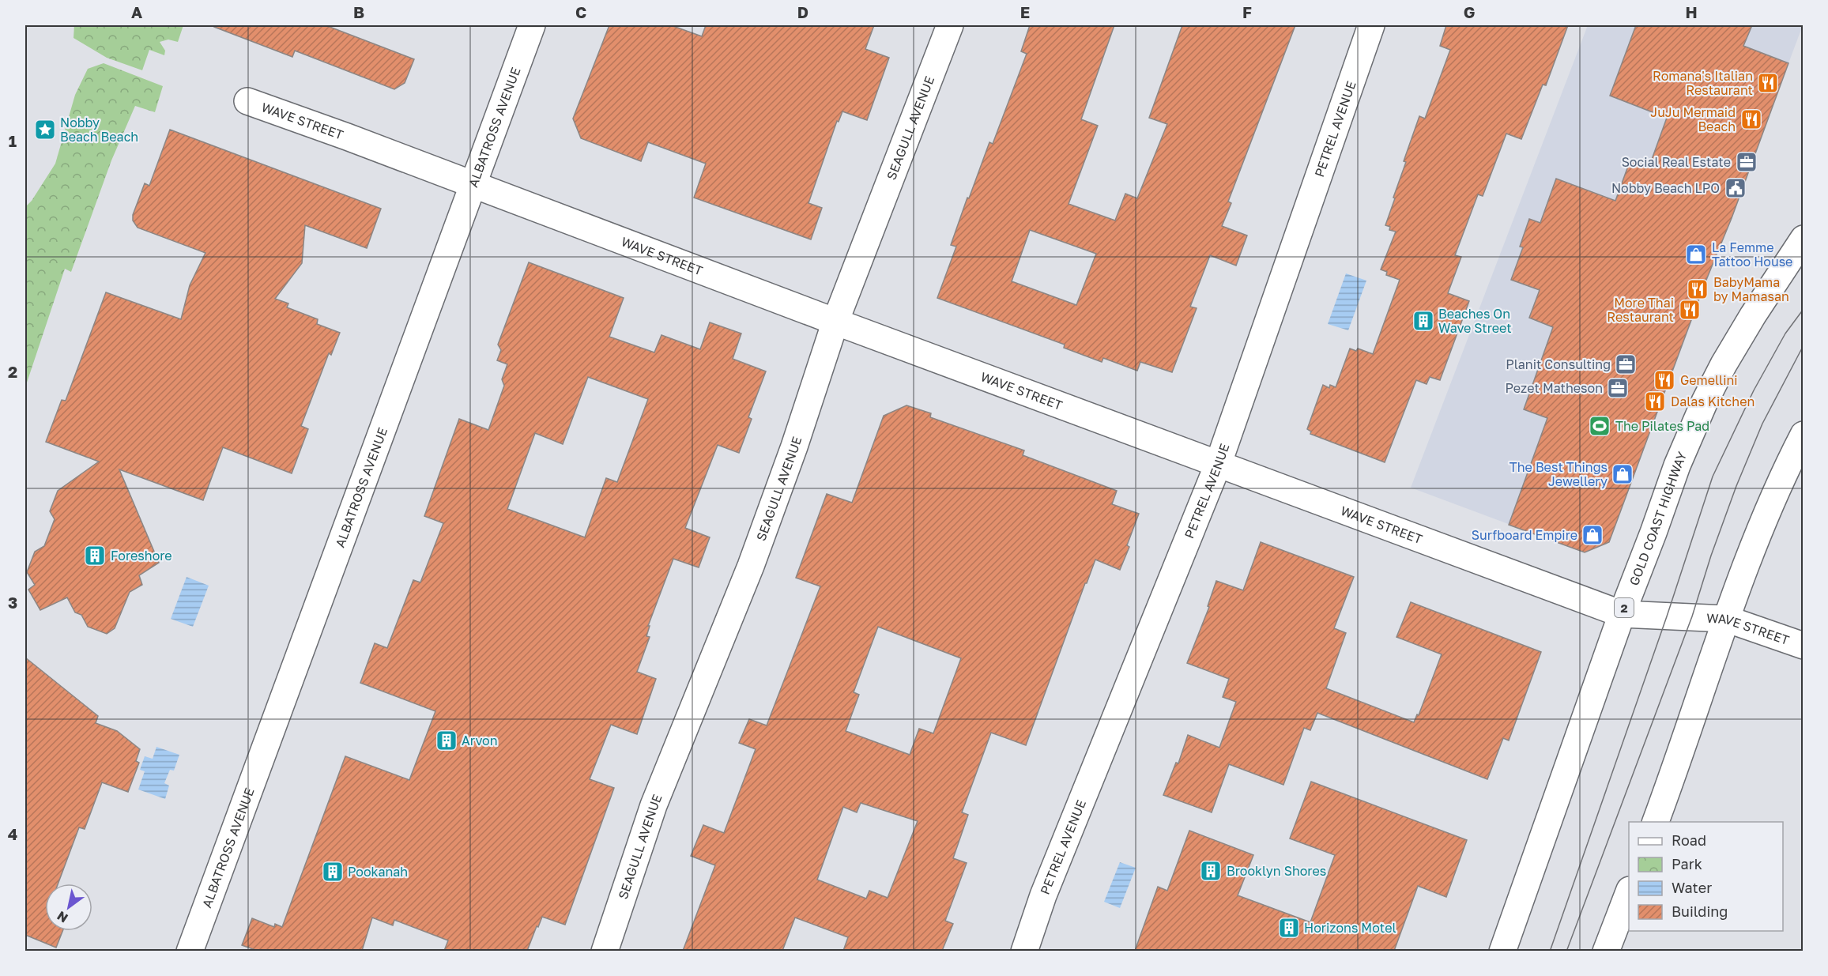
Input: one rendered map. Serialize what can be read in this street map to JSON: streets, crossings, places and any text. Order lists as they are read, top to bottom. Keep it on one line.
{"streets":{"main road":["WAVE STREET","ALBATROSS AVENUE","SEAGULL AVENUE","PETREL AVENUE","GOLD COAST HIGHWAY","2"]},"crossings":[["WAVE STREET","ALBATROSS AVENUE"],["WAVE STREET","SEAGULL AVENUE"],["WAVE STREET","PETREL AVENUE"],["WAVE STREET","GOLD COAST HIGHWAY"]],"places":{"restaurant":["Romana's Italian Restaurant","JuJu Mermaid Beach","BabyMama by Mamasan","More Thai Restaurant","Gemellini","Dalas Kitchen"],"place":["Nobby Beach Beach"],"office":["Social Real Estate","Planit Consulting","Pezet Matheson"],"public building":["Nobby Beach LPO"],"shop":["La Femme Tattoo House","The Best Things Jewellery","Surfboard Empire"],"building":["Beaches On Wave Street","Foreshore","Arvon","Brooklyn Shores","Pookanah","Horizons Motel"],"sports":["The Pilates Pad"]},"legend":["Road","Park","Water","Building"],"north":"bottom left","grid":{"columns":["A","B","C","D","E","F","G","H"],"rows":["1","2","3","4"]}}
